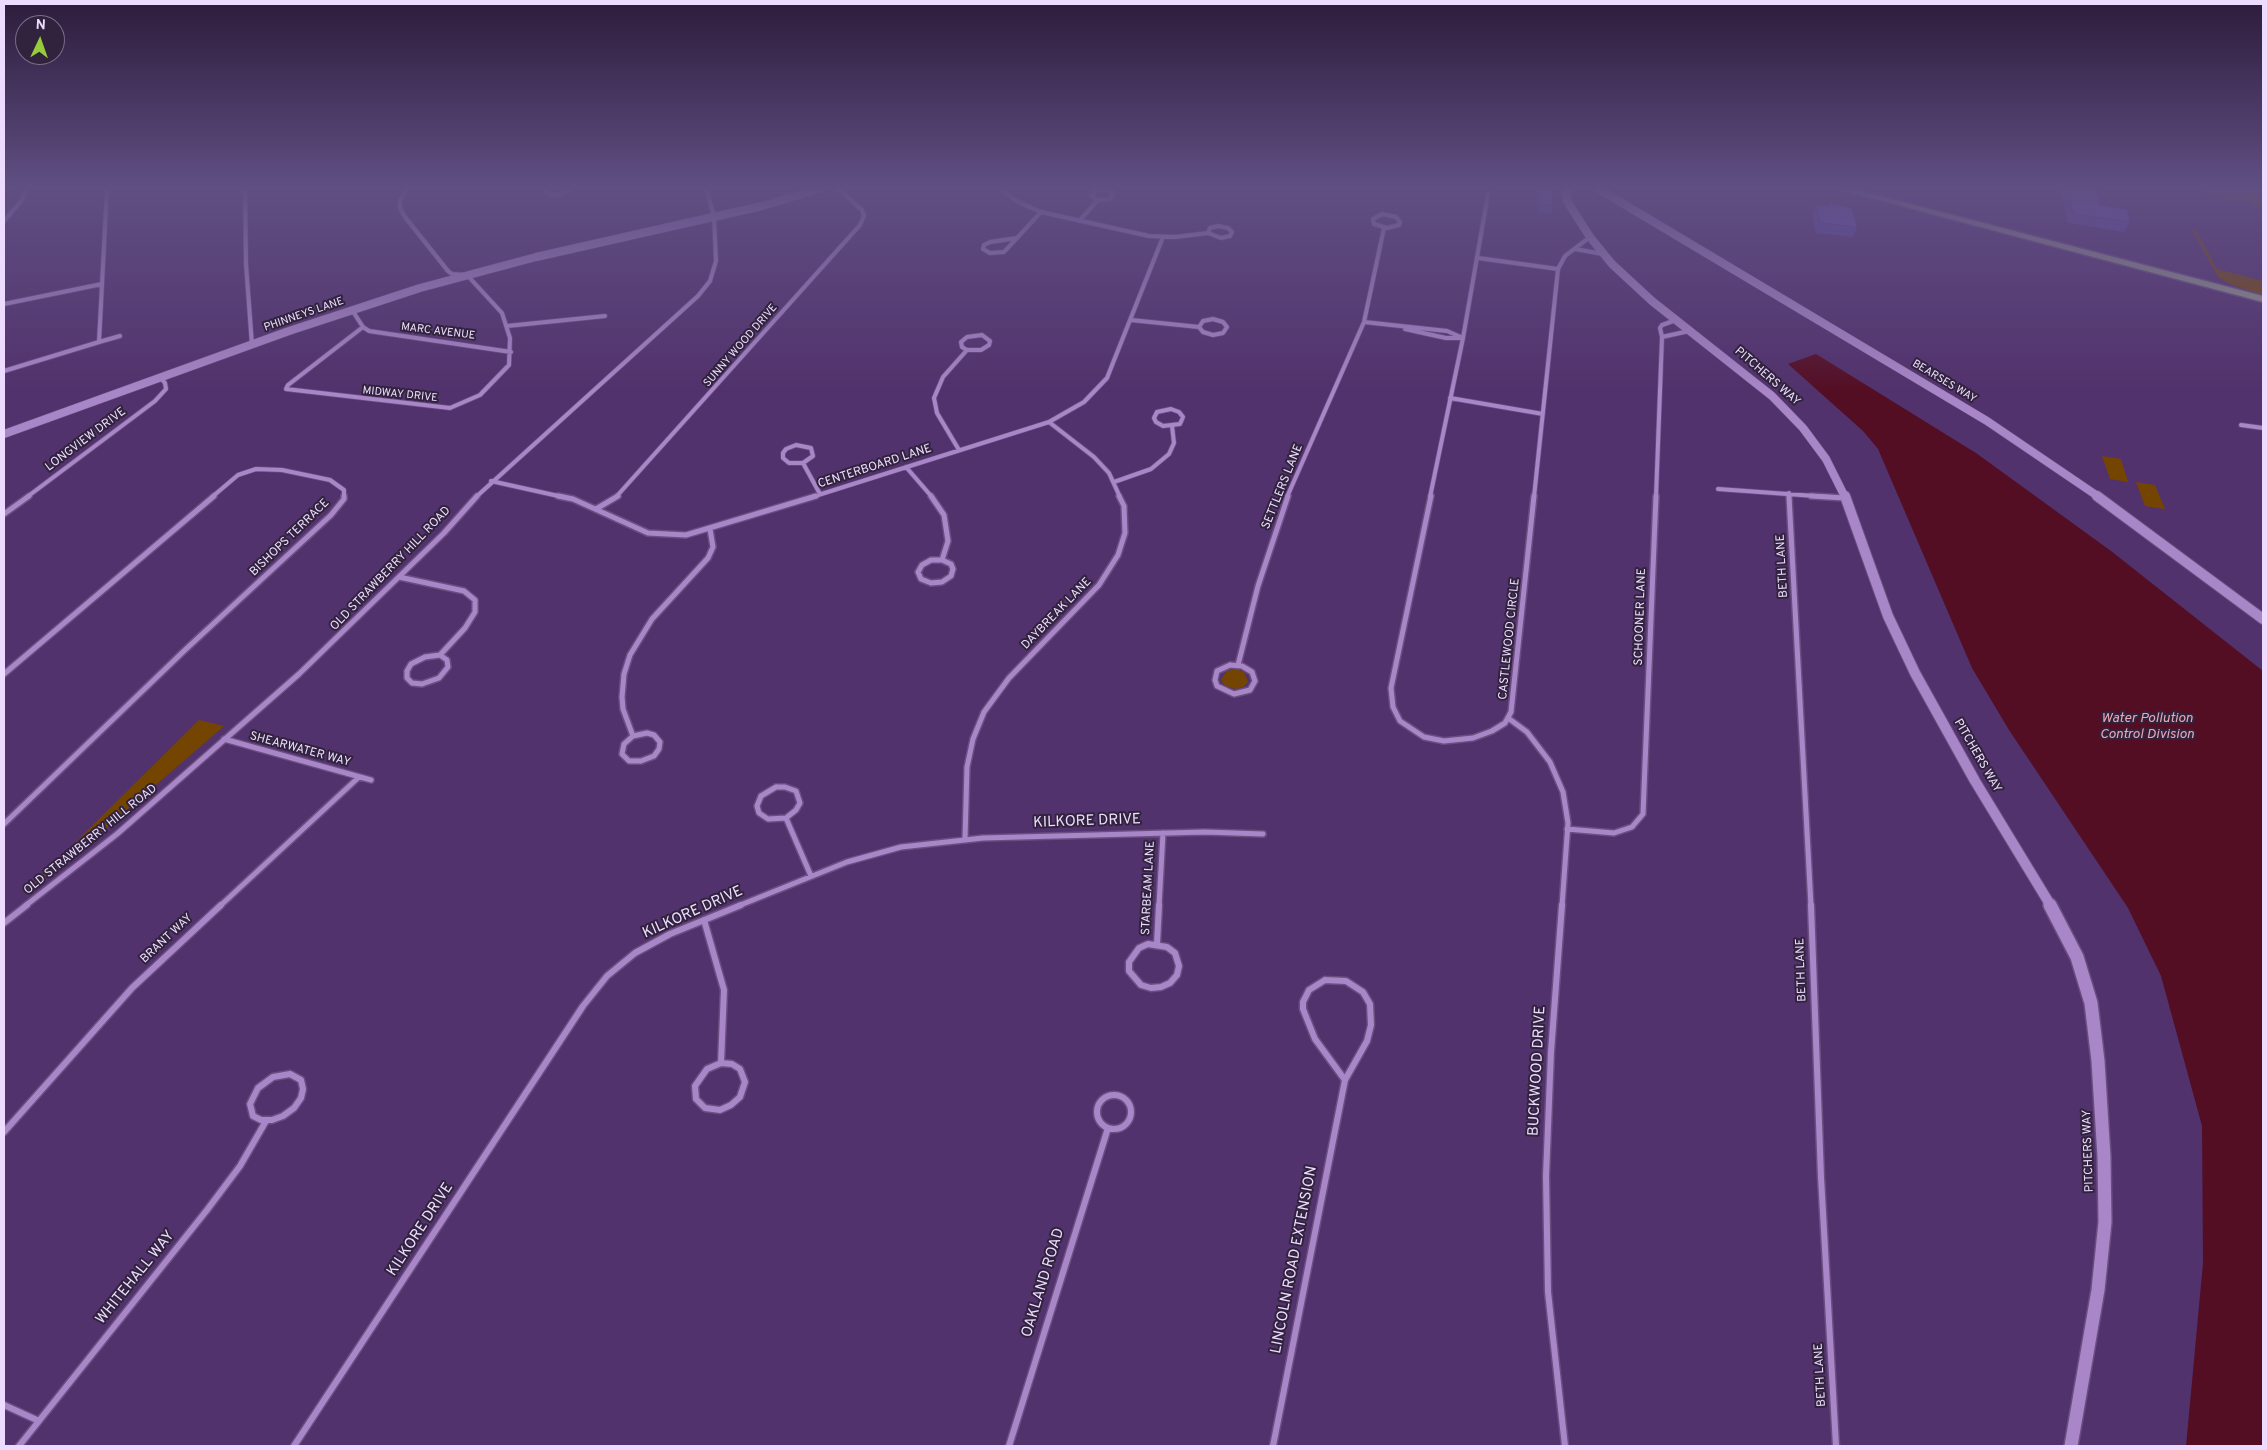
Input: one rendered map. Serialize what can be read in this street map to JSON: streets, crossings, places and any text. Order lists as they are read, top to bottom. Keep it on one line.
{"streets":{"main road":["PHINNEYS LANE","PITCHERS WAY","BEARSES WAY"],"street":["MARC AVENUE","SUNNY WOOD DRIVE","MIDWAY DRIVE","LONGVIEW DRIVE","CENTERBOARD LANE","SETTLERS LANE","BISHOPS TERRACE","BETH LANE","OLD STRAWBERRY HILL ROAD","DAYBREAK LANE","SCHOONER LANE","CASTLEWOOD CIRCLE","SHEARWATER WAY","KILKORE DRIVE","STARBEAM LANE","BRANT WAY","BUCKWOOD DRIVE","LINCOLN ROAD EXTENSION","WHITEHALL WAY","OAKLAND ROAD"]},"crossings":[["PHINNEYS LANE","LONGVIEW DRIVE"],["MARC AVENUE","MIDWAY DRIVE"],["SUNNY WOOD DRIVE","CENTERBOARD LANE"],["CENTERBOARD LANE","OLD STRAWBERRY HILL ROAD"],["CENTERBOARD LANE","DAYBREAK LANE"],["OLD STRAWBERRY HILL ROAD","SHEARWATER WAY"],["DAYBREAK LANE","KILKORE DRIVE"],["SCHOONER LANE","BUCKWOOD DRIVE"],["CASTLEWOOD CIRCLE","BUCKWOOD DRIVE"],["SHEARWATER WAY","BRANT WAY"],["KILKORE DRIVE","STARBEAM LANE"]],"water":["Water Pollution Control Division"],"north":"top"}
